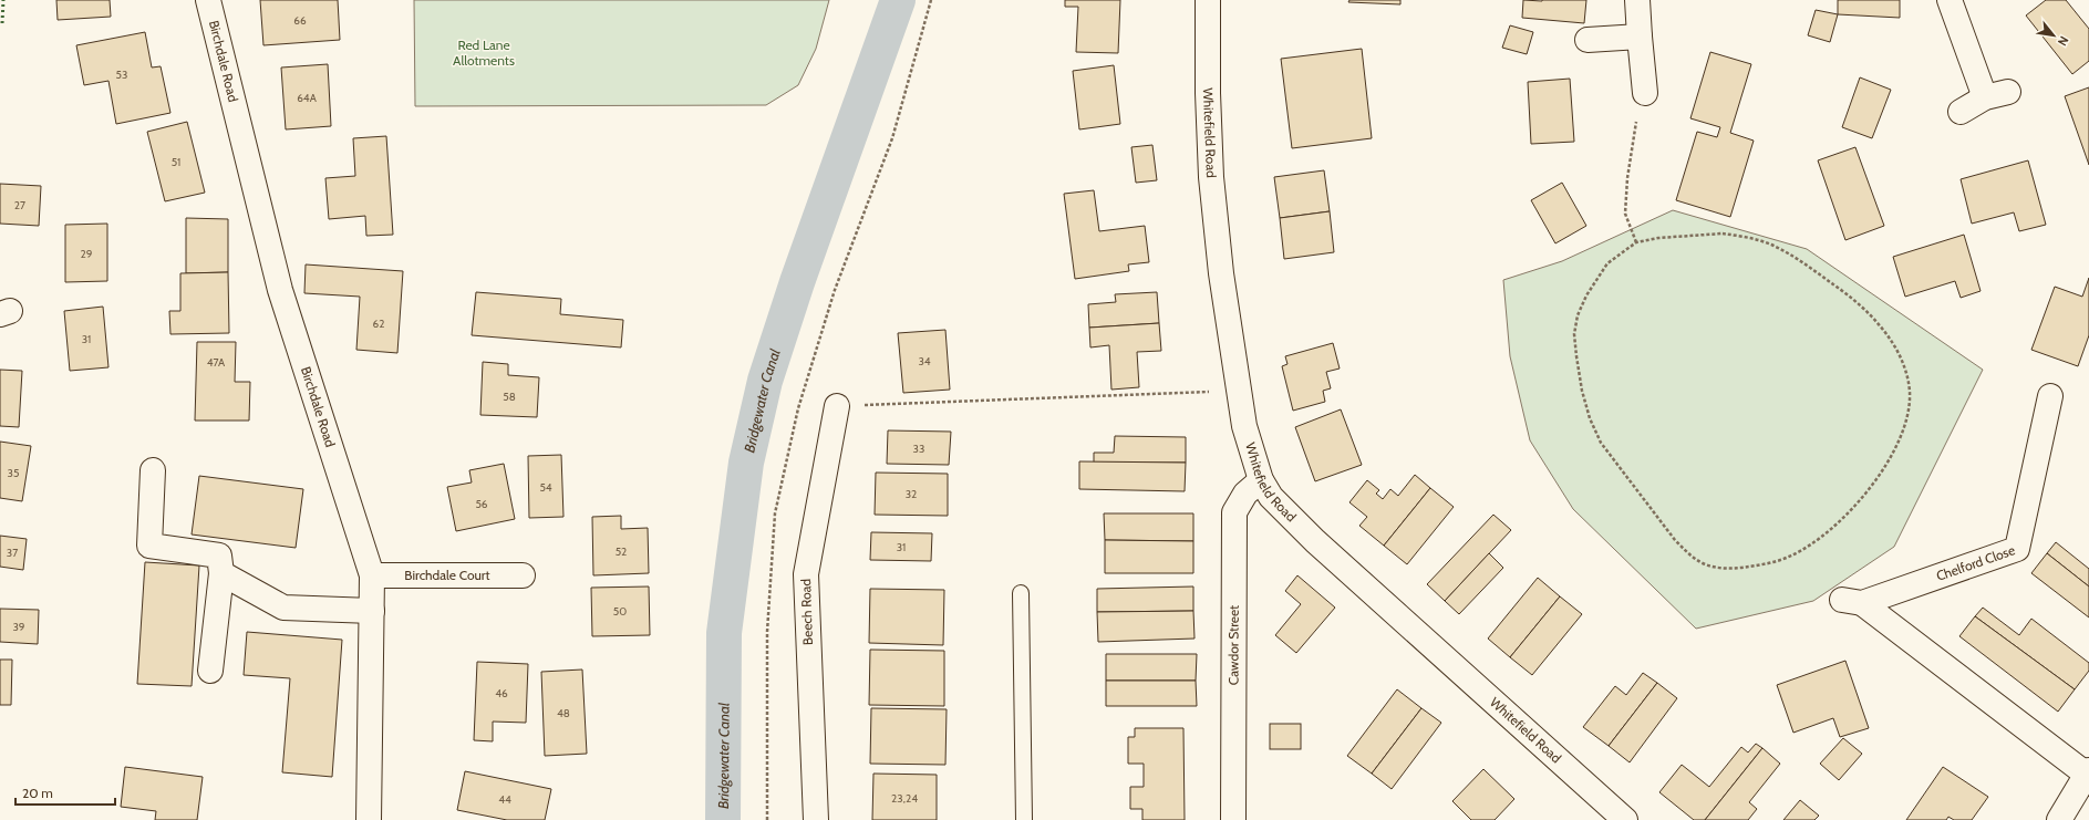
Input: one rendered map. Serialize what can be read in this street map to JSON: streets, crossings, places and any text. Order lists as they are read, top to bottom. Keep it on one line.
{"streets":{"street":["Birchdale Road","Whitefield Road","Chelford Close","Birchdale Court","Beech Road","Cawdor Street"]},"crossings":[["Birchdale Road","Birchdale Court"],["Whitefield Road","Cawdor Street"]],"water":["Bridgewater Canal"],"parks":["Red Lane Allotments"],"house_numbers":["66","53","64A","51","27","29","62","31","34","47A","58","33","35","54","32","56","31","52","37","50","39","46","48","23,24","44"],"scale_bar":"20 m","north":"bottom right"}
